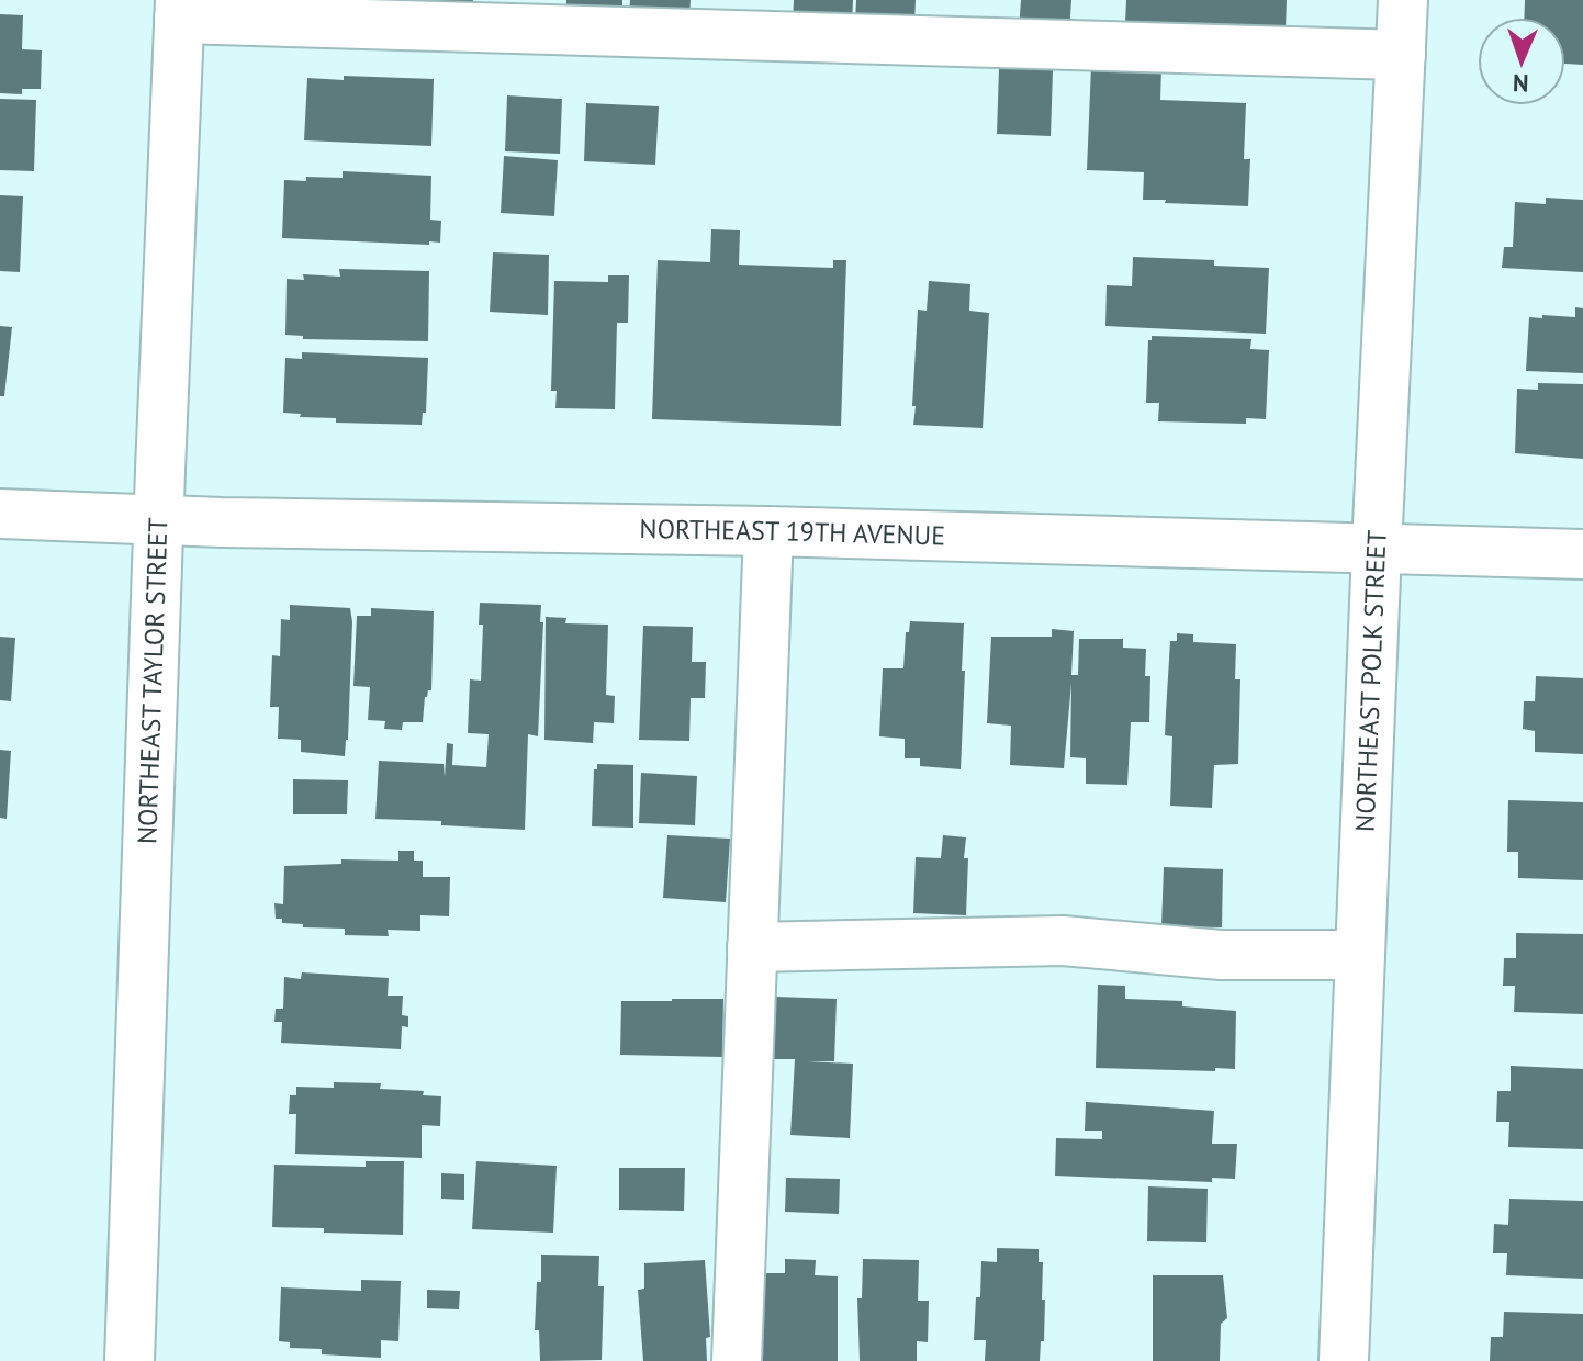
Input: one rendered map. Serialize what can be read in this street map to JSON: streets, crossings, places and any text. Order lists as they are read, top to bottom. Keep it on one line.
{"streets":{"street":["NORTHEAST 19TH AVENUE","NORTHEAST TAYLOR STREET","NORTHEAST POLK STREET"]},"crossings":[["NORTHEAST 19TH AVENUE","NORTHEAST TAYLOR STREET"],["NORTHEAST 19TH AVENUE","NORTHEAST POLK STREET"]],"north":"bottom"}
